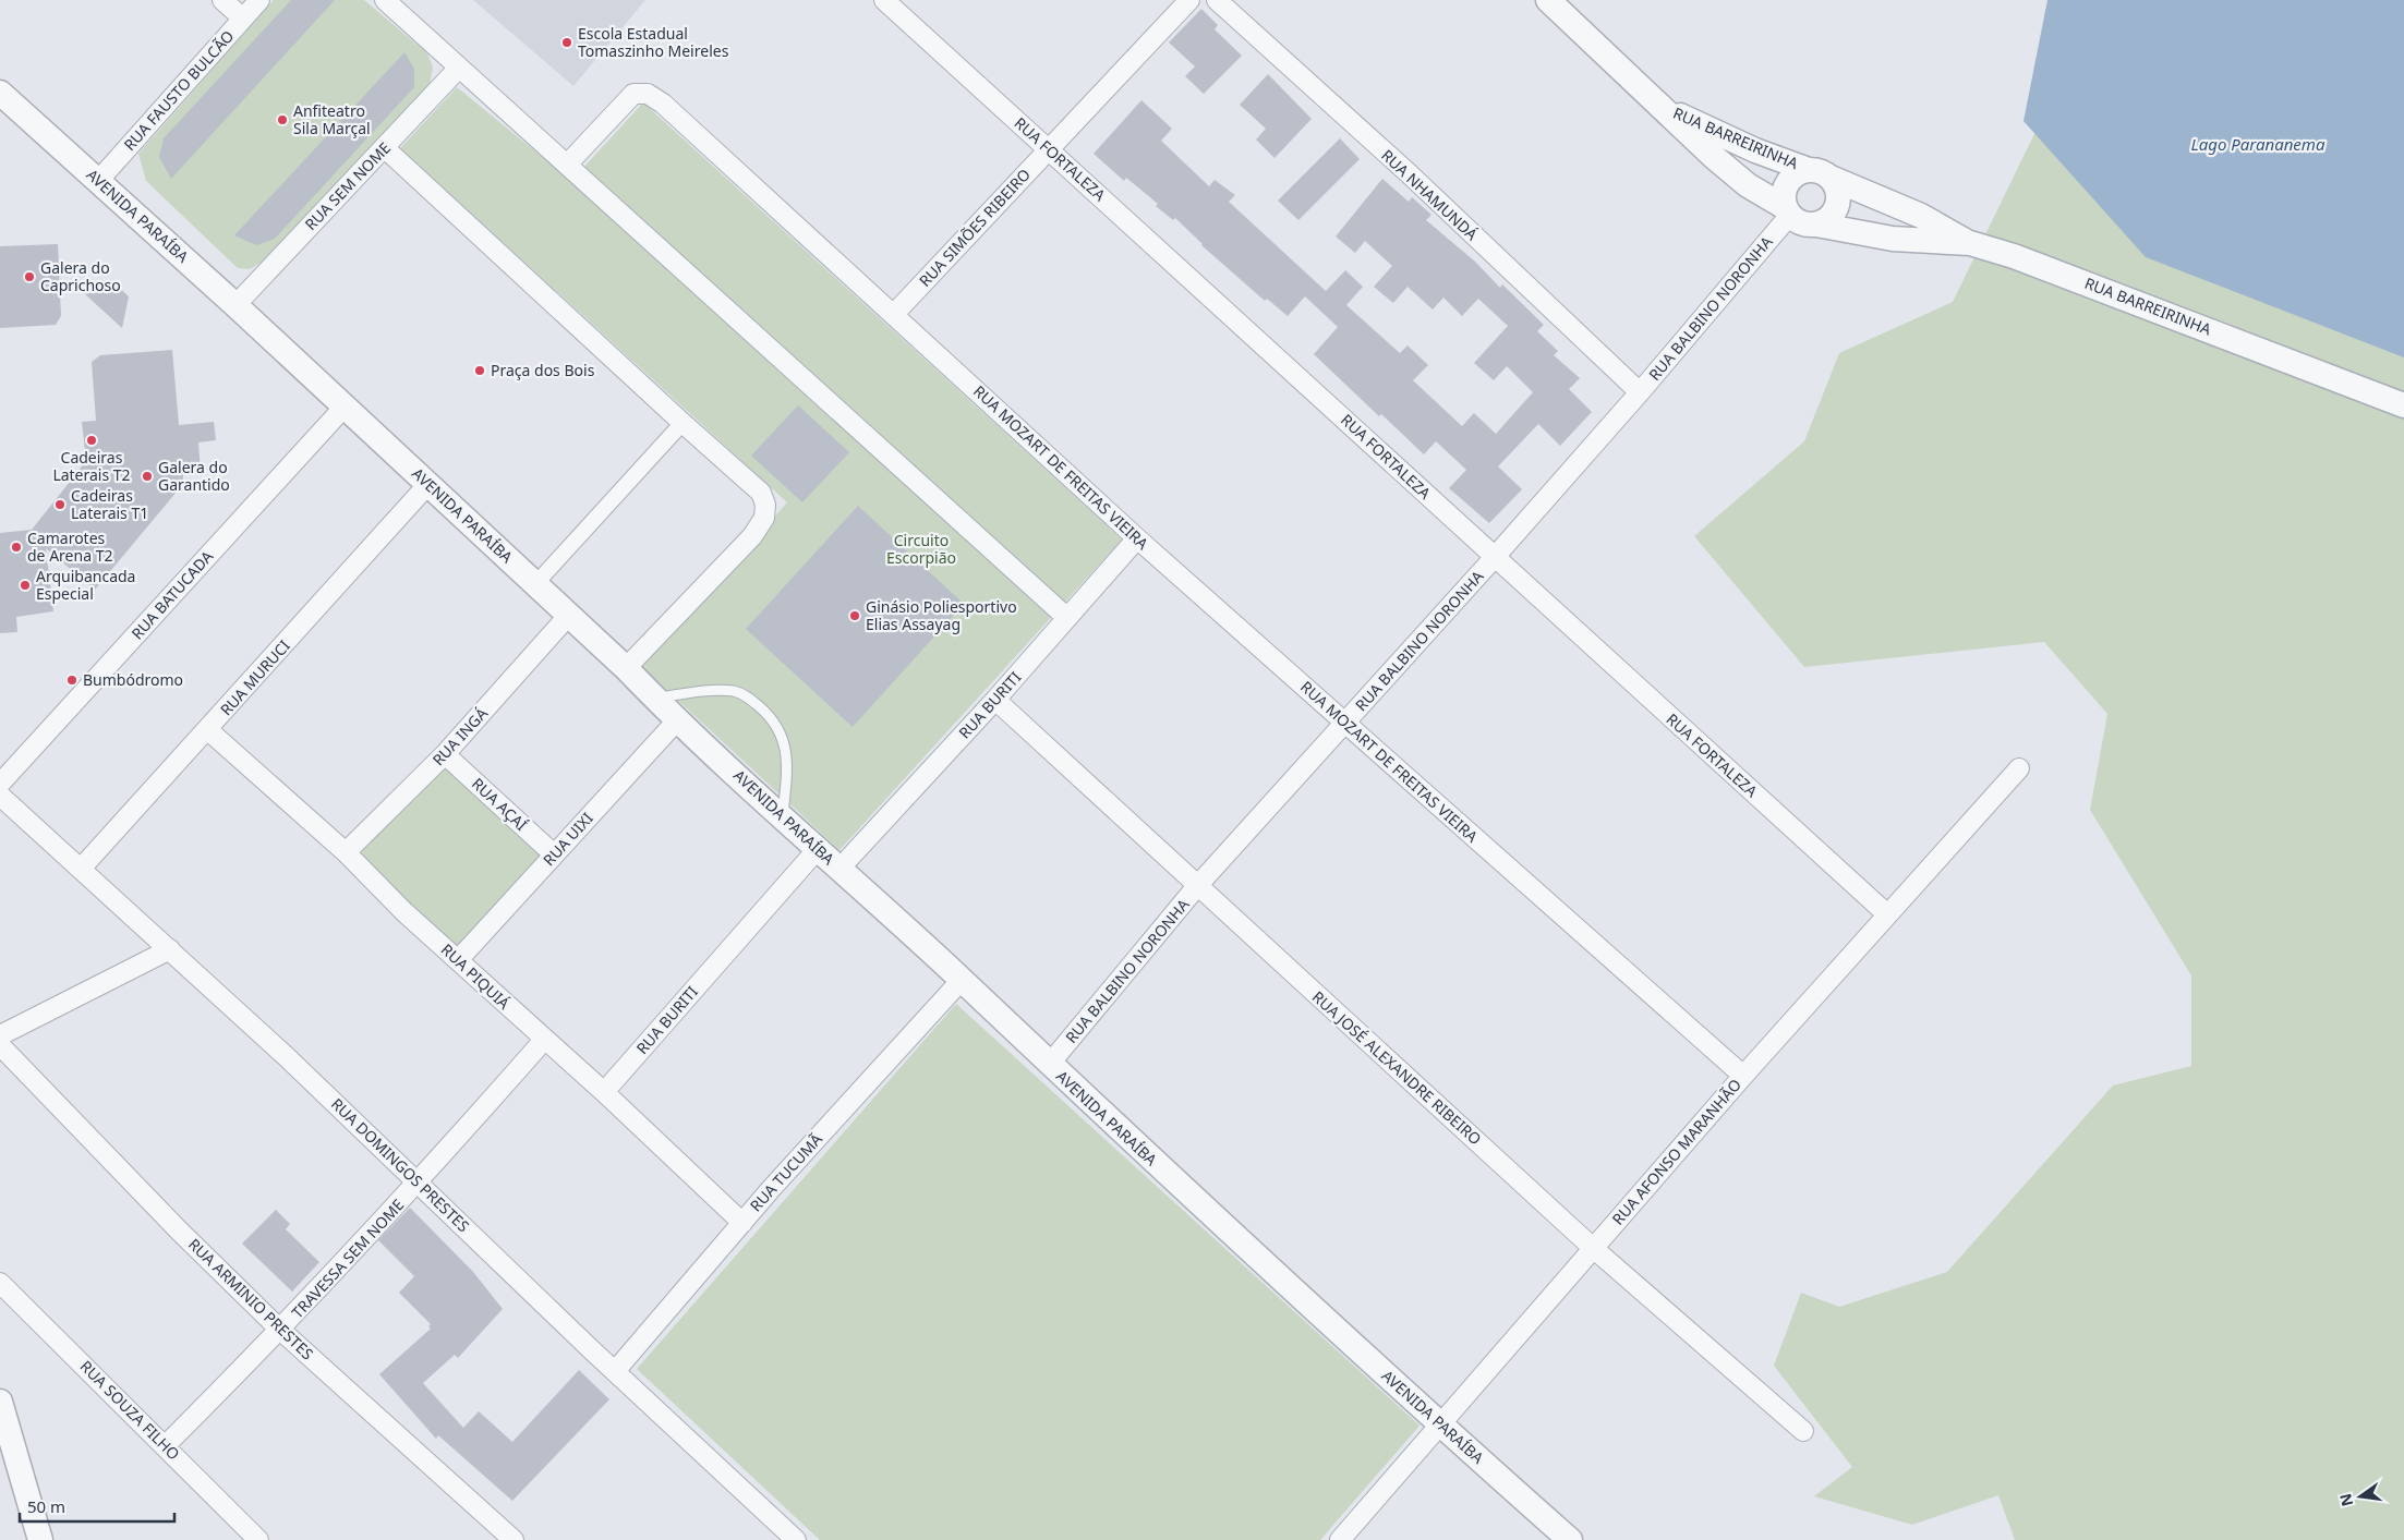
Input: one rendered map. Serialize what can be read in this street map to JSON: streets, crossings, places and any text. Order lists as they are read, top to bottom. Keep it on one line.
{"streets":{"street":["RUA FAUSTO BULCÃO","RUA BARREIRINHA","RUA FORTALEZA","RUA SEM NOME","RUA NHAMUNDÁ","AVENIDA PARAÍBA","RUA SIMÕES RIBEIRO","RUA BALBINO NORONHA","RUA MOZART DE FREITAS VIEIRA","RUA BATUCADA","RUA MURUCI","RUA BURITI","RUA INGÁ","RUA AÇAÍ","RUA UIXI","RUA PIQUIÁ","RUA JOSÉ ALEXANDRE RIBEIRO","RUA AFONSO MARANHÃO","RUA DOMINGOS PRESTES","RUA TUCUMÃ","TRAVESSA SEM NOME","RUA ARMINIO PRESTES","RUA SOUZA FILHO"]},"crossings":[["RUA FAUSTO BULCÃO","AVENIDA PARAÍBA"],["RUA BARREIRINHA","RUA BALBINO NORONHA"],["RUA FORTALEZA","RUA SIMÕES RIBEIRO"],["RUA FORTALEZA","RUA BALBINO NORONHA"],["RUA FORTALEZA","RUA AFONSO MARANHÃO"],["RUA SEM NOME","AVENIDA PARAÍBA"],["RUA NHAMUNDÁ","RUA BALBINO NORONHA"],["AVENIDA PARAÍBA","RUA BALBINO NORONHA"],["AVENIDA PARAÍBA","RUA BATUCADA"],["AVENIDA PARAÍBA","RUA MURUCI"],["AVENIDA PARAÍBA","RUA BURITI"],["AVENIDA PARAÍBA","RUA INGÁ"],["AVENIDA PARAÍBA","RUA UIXI"],["AVENIDA PARAÍBA","RUA AFONSO MARANHÃO"],["AVENIDA PARAÍBA","RUA TUCUMÃ"],["RUA SIMÕES RIBEIRO","RUA MOZART DE FREITAS VIEIRA"],["RUA BALBINO NORONHA","RUA MOZART DE FREITAS VIEIRA"],["RUA BALBINO NORONHA","RUA JOSÉ ALEXANDRE RIBEIRO"],["RUA MOZART DE FREITAS VIEIRA","RUA BURITI"],["RUA MOZART DE FREITAS VIEIRA","RUA AFONSO MARANHÃO"],["RUA MURUCI","RUA PIQUIÁ"],["RUA MURUCI","RUA DOMINGOS PRESTES"],["RUA BURITI","RUA PIQUIÁ"],["RUA BURITI","RUA JOSÉ ALEXANDRE RIBEIRO"],["RUA INGÁ","RUA AÇAÍ"],["RUA INGÁ","RUA PIQUIÁ"],["RUA AÇAÍ","RUA UIXI"],["RUA UIXI","RUA PIQUIÁ"],["RUA PIQUIÁ","RUA TUCUMÃ"],["RUA PIQUIÁ","TRAVESSA SEM NOME"],["RUA JOSÉ ALEXANDRE RIBEIRO","RUA AFONSO MARANHÃO"],["RUA DOMINGOS PRESTES","RUA TUCUMÃ"],["RUA DOMINGOS PRESTES","TRAVESSA SEM NOME"],["TRAVESSA SEM NOME","RUA ARMINIO PRESTES"],["TRAVESSA SEM NOME","RUA SOUZA FILHO"]],"water":["Lago Parananema"],"parks":["Circuito Escorpião"],"places":["Escola Estadual Tomaszinho Meireles","Anfiteatro Sila Marçal","Galera do Caprichoso","Praça dos Bois","Cadeiras Laterais T2","Galera do Garantido","Cadeiras Laterais T1","Camarotes de Arena T2","Arquibancada Especial","Ginásio Poliesportivo Elias Assayag","Bumbódromo"],"scale_bar":"50 m","north":"left"}
